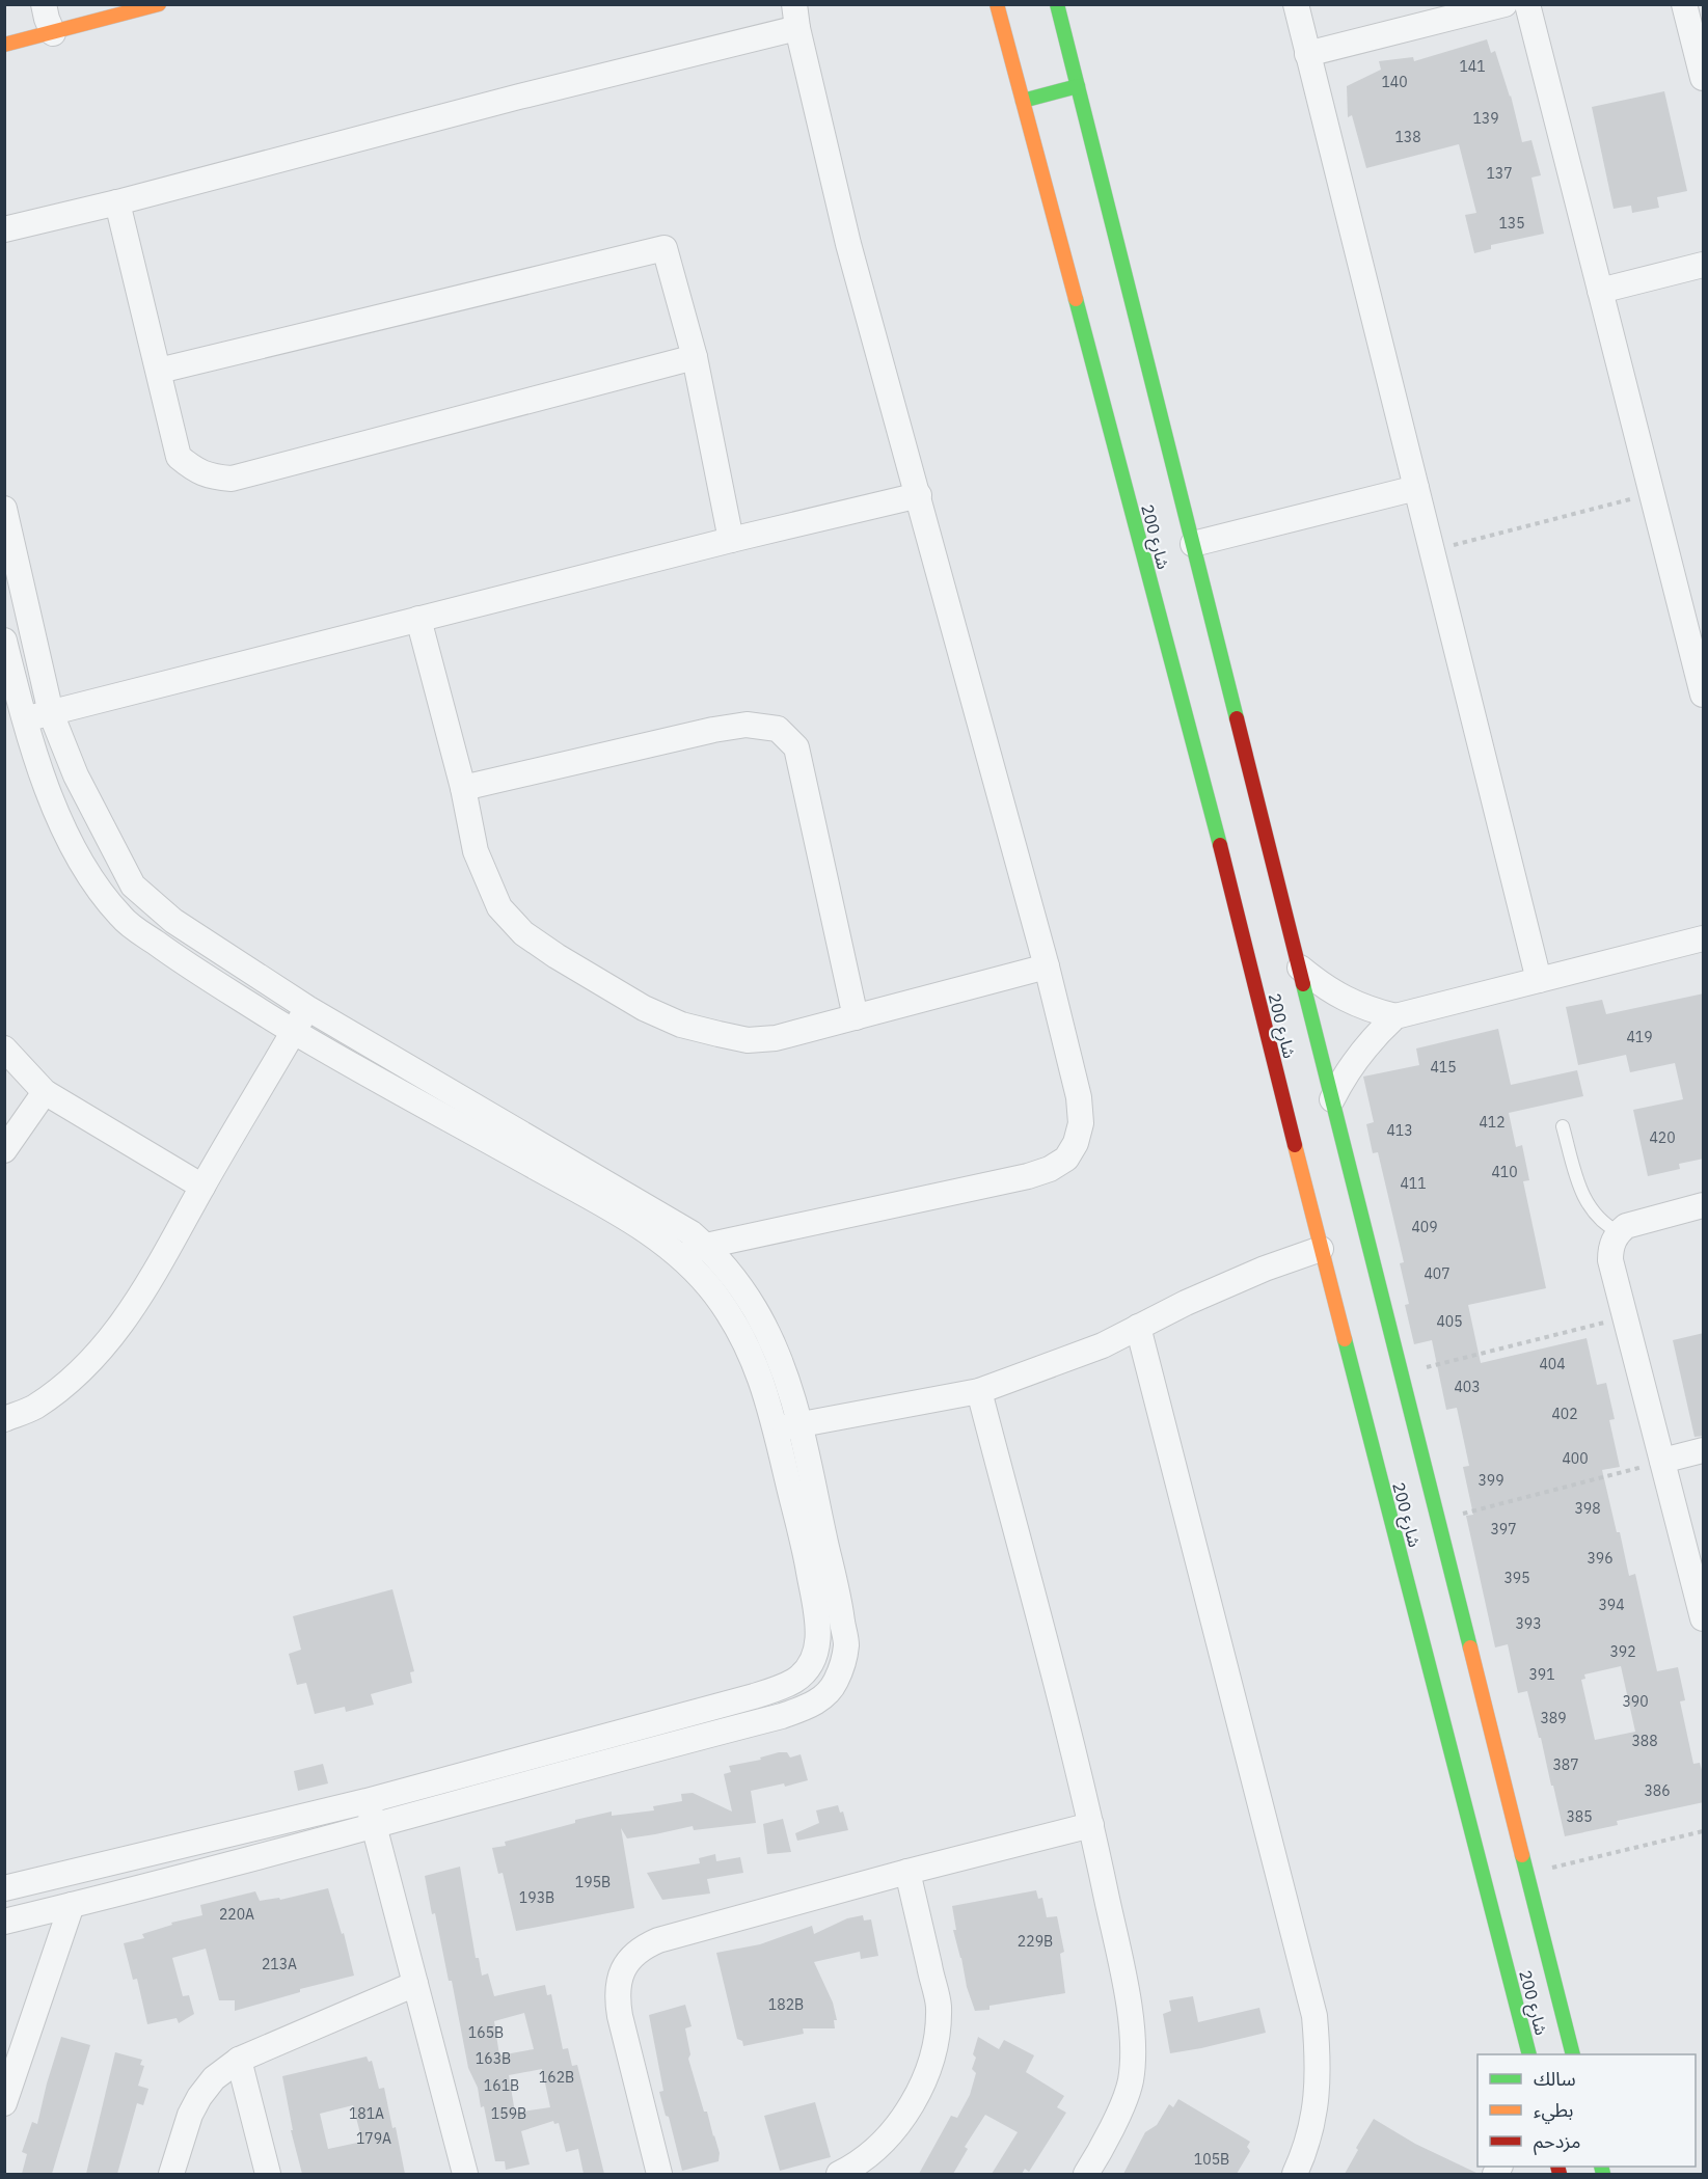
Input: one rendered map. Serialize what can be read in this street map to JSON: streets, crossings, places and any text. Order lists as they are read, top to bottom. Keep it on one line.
{"streets":{"street":["شارع 200"]},"house_numbers":["141","140","139","138","137","135","419","415","412","413","420","410","411","409","407","405","404","403","402","400","399","398","397","396","395","394","393","392","391","390","389","388","387","386","385","195B","193B","220A","229B","213A","182B","165B","163B","162B","161B","181A","159B","179A","105B"],"legend":["سالك","بطيء","مزدحم"]}
